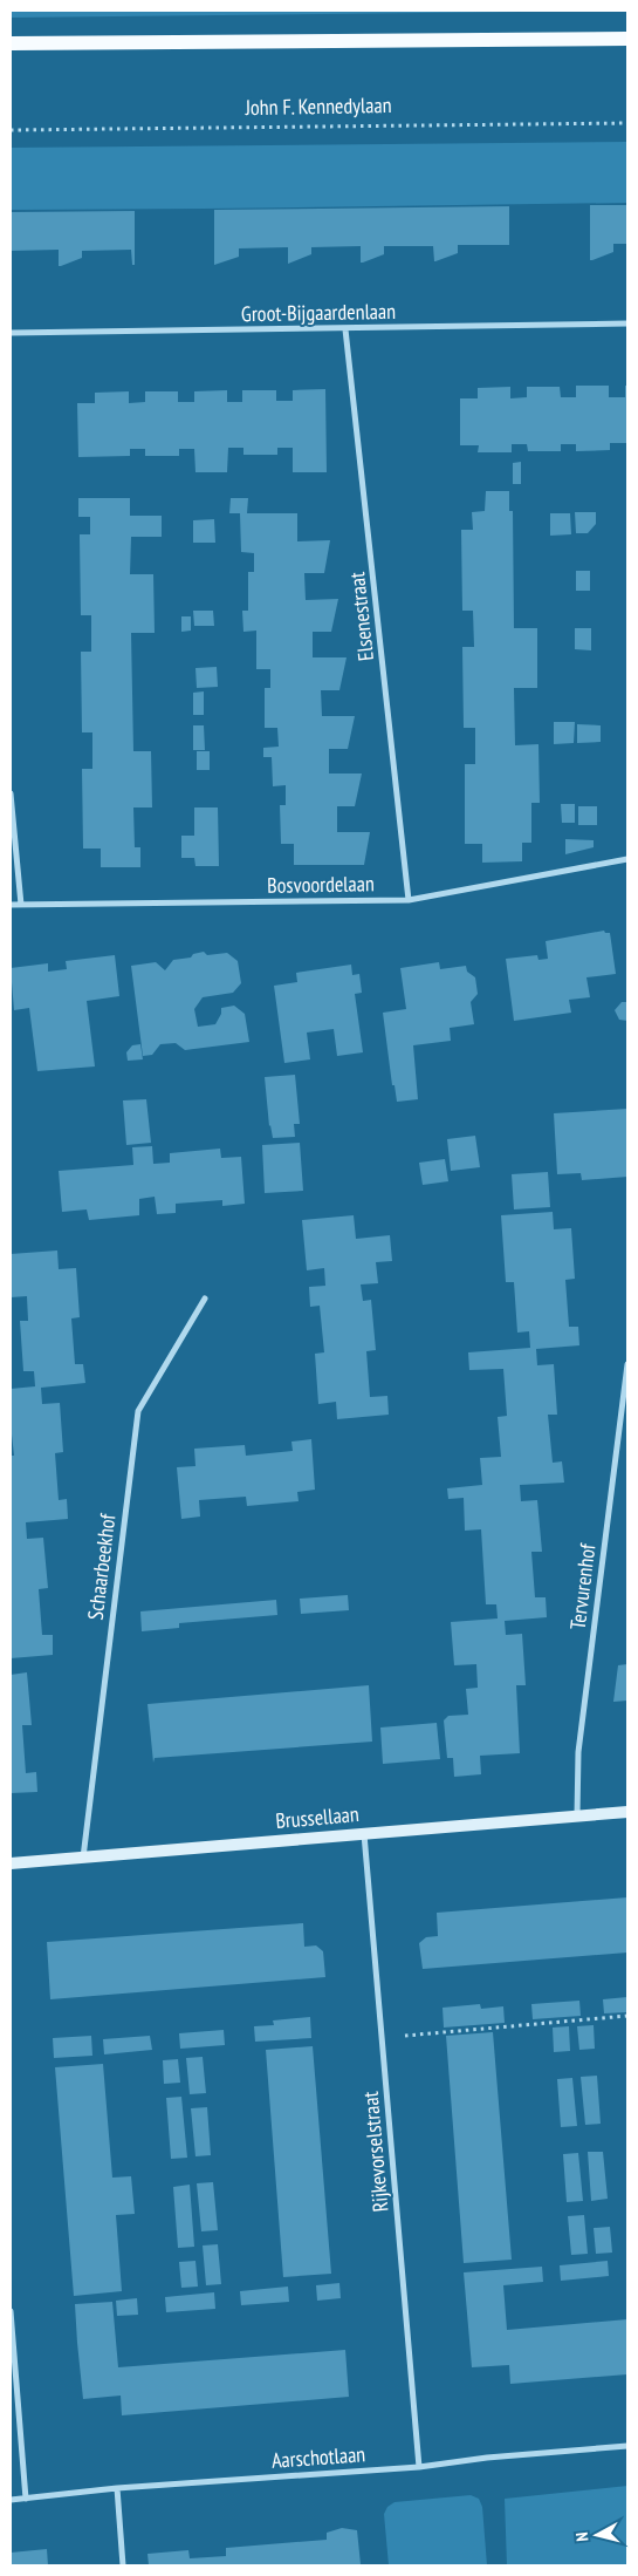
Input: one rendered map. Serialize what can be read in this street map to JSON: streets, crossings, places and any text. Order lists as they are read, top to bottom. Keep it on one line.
{"streets":{"street":["Groot-Bijgaardenlaan","Elsenestraat","Bosvoordelaan","Schaarbeekhof","Tervurenhof","Brussellaan","Rijkevorselstraat","Aarschotlaan"],"path":["John F. Kennedylaan"]},"crossings":[["Groot-Bijgaardenlaan","Elsenestraat"],["Elsenestraat","Bosvoordelaan"],["Schaarbeekhof","Brussellaan"],["Tervurenhof","Brussellaan"],["Brussellaan","Rijkevorselstraat"],["Rijkevorselstraat","Aarschotlaan"]],"north":"left"}
